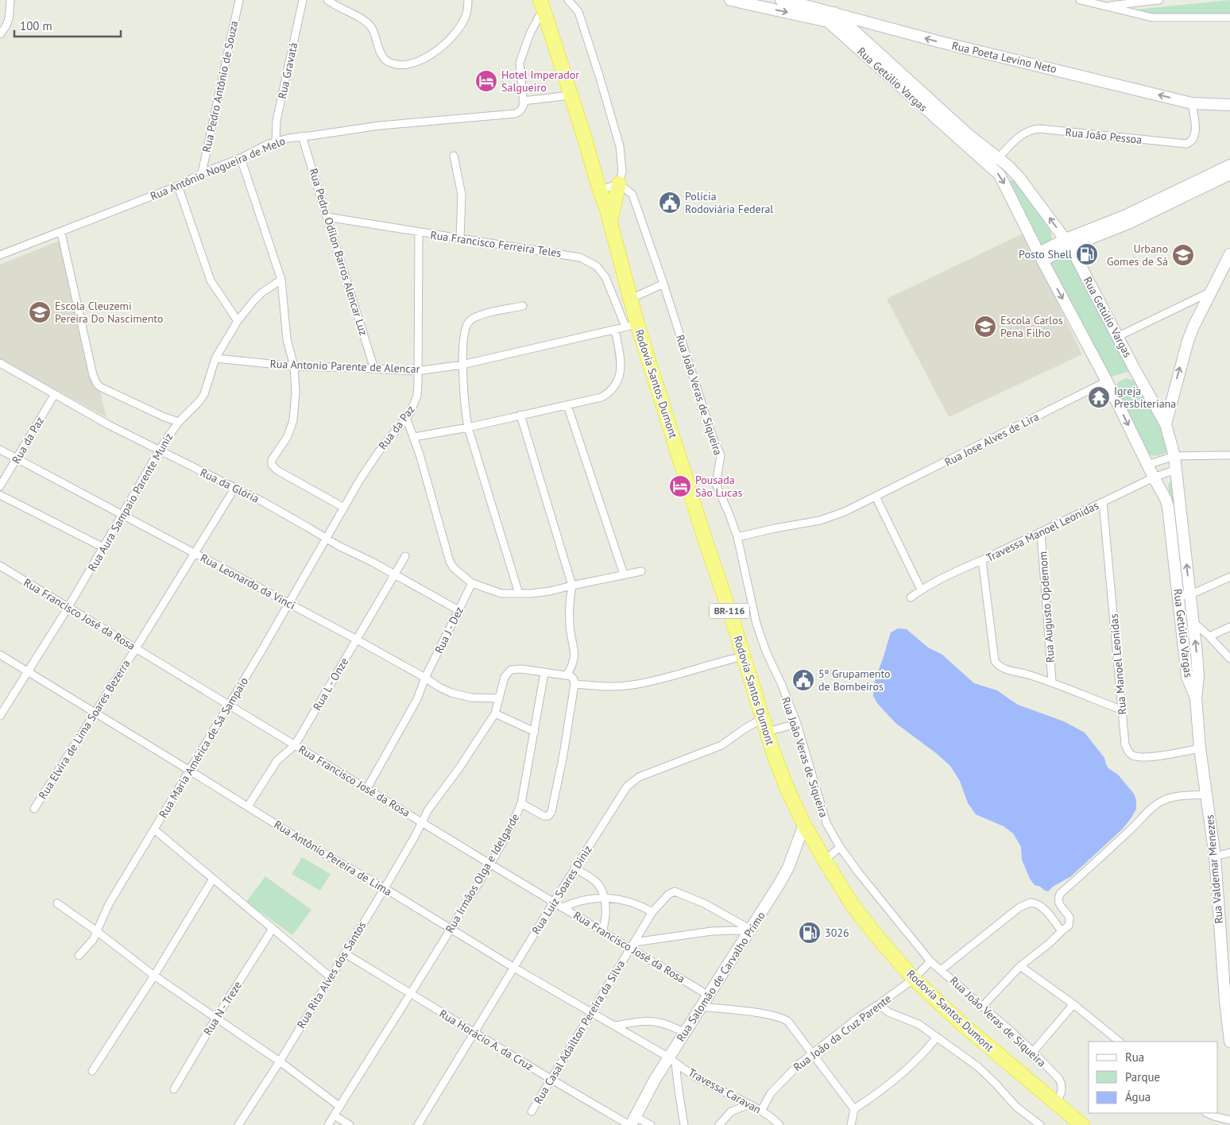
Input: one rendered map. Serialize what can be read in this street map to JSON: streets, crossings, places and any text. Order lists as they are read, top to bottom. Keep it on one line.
{"streets":{"highway":["Rodovia Santos Dumont","BR-116"],"main road":["Rua Poeta Levino Neto","Rua Getúlio Vargas","Rua Valdemar Menezes","Rua Salomão de Carvalho Primo"],"street":["Rua Gravatá","Rua Pedro Antônio de Souza","Rua João Pessoa","Rua Antônio Nogueira de Melo","Rua Francisco Ferreira Teles","Rua Pedro Odilon Barros Alencar Luz","Rua Antonio Parente de Alencar","Rua João Veras de Siqueira","Rua da Paz","Rua Jose Alves de Lira","Rua da Glória","Rua Aura Sampaio Parente Muniz","Travessa Manoel Leonidas","Rua Leonardo da Vinci","Rua Augusto Opdemom","Rua Francisco José da Rosa","Rua J - Dez","Rua Manoel Leonidas","Rua L - Onze","Rua Elvira de Lima Soares Bezerra","Rua Maria América de Sá Sampaio","Rua Antônio Pereira de Lima","Rua Irmãos Olga e Idelgarde","Rua Luiz Soares Diniz","Rua Rita Alves dos Santos","Rua N - Treze","Rua Casal Adailton Pereira da Silva","Rua João da Cruz Parente","Rua Horácio A. da Cruz","Travessa Caravan"]},"crossings":[["Rua Poeta Levino Neto","Rua Getúlio Vargas"],["Rua Poeta Levino Neto","Rua João Pessoa"],["Rua Gravatá","Rua Antônio Nogueira de Melo"],["Rua Getúlio Vargas","Rua João Pessoa"],["Rua Getúlio Vargas","Rua Jose Alves de Lira"],["Rua Getúlio Vargas","Travessa Manoel Leonidas"],["Rua Getúlio Vargas","Rua Valdemar Menezes"],["Rua Pedro Antônio de Souza","Rua Antônio Nogueira de Melo"],["Rua Antônio Nogueira de Melo","Rua Pedro Odilon Barros Alencar Luz"],["Rua Francisco Ferreira Teles","Rua Pedro Odilon Barros Alencar Luz"],["Rua Francisco Ferreira Teles","Rua Antonio Parente de Alencar"],["Rua Francisco Ferreira Teles","Rodovia Santos Dumont"],["Rua Francisco Ferreira Teles","Rua da Paz"],["Rua Pedro Odilon Barros Alencar Luz","Rua Antonio Parente de Alencar"],["Rua Antonio Parente de Alencar","Rodovia Santos Dumont"],["Rua Antonio Parente de Alencar","Rua da Paz"],["Rua Antonio Parente de Alencar","Rua Aura Sampaio Parente Muniz"],["Rodovia Santos Dumont","Rua João Veras de Siqueira"],["Rodovia Santos Dumont","Rua Luiz Soares Diniz"],["Rodovia Santos Dumont","Rua Salomão de Carvalho Primo"],["Rodovia Santos Dumont","Rua João da Cruz Parente"],["Rua João Veras de Siqueira","Rua Jose Alves de Lira"],["Rua João Veras de Siqueira","Rua Luiz Soares Diniz"],["Rua João Veras de Siqueira","Rua João da Cruz Parente"],["Rua da Paz","Rua da Glória"],["Rua da Paz","Rua Leonardo da Vinci"],["Rua da Paz","Rua Maria América de Sá Sampaio"],["Rua da Glória","Rua Aura Sampaio Parente Muniz"],["Rua da Glória","Rua J - Dez"],["Rua da Glória","Rua L - Onze"],["Rua da Glória","Rua Elvira de Lima Soares Bezerra"],["Rua da Glória","Rua Maria América de Sá Sampaio"],["Rua Aura Sampaio Parente Muniz","Rua Leonardo da Vinci"],["Rua Aura Sampaio Parente Muniz","Rua Francisco José da Rosa"],["Rua Aura Sampaio Parente Muniz","Rua Antônio Pereira de Lima"],["Travessa Manoel Leonidas","Rua Augusto Opdemom"],["Travessa Manoel Leonidas","Rua Manoel Leonidas"],["Rua Leonardo da Vinci","Rua J - Dez"],["Rua Leonardo da Vinci","Rua L - Onze"],["Rua Leonardo da Vinci","Rua Elvira de Lima Soares Bezerra"],["Rua Leonardo da Vinci","Rua Maria América de Sá Sampaio"],["Rua Leonardo da Vinci","Rua Rita Alves dos Santos"],["Rua Francisco José da Rosa","Rua L - Onze"],["Rua Francisco José da Rosa","Rua Elvira de Lima Soares Bezerra"],["Rua Francisco José da Rosa","Rua Maria América de Sá Sampaio"],["Rua Francisco José da Rosa","Rua Irmãos Olga e Idelgarde"],["Rua Francisco José da Rosa","Rua Luiz Soares Diniz"],["Rua Francisco José da Rosa","Rua Rita Alves dos Santos"],["Rua Francisco José da Rosa","Rua Salomão de Carvalho Primo"],["Rua Francisco José da Rosa","Rua Casal Adailton Pereira da Silva"],["Rua Manoel Leonidas","Rua Valdemar Menezes"],["Rua L - Onze","Rua Antônio Pereira de Lima"],["Rua Elvira de Lima Soares Bezerra","Rua Antônio Pereira de Lima"],["Rua Maria América de Sá Sampaio","Rua Antônio Pereira de Lima"],["Rua Antônio Pereira de Lima","Rua Irmãos Olga e Idelgarde"],["Rua Antônio Pereira de Lima","Rua Luiz Soares Diniz"],["Rua Antônio Pereira de Lima","Rua Rita Alves dos Santos"],["Rua Antônio Pereira de Lima","Rua Salomão de Carvalho Primo"],["Rua Antônio Pereira de Lima","Rua Casal Adailton Pereira da Silva"],["Rua Antônio Pereira de Lima","Travessa Caravan"],["Rua Irmãos Olga e Idelgarde","Rua Horácio A. da Cruz"],["Rua Luiz Soares Diniz","Rua Horácio A. da Cruz"],["Rua Rita Alves dos Santos","Rua Horácio A. da Cruz"],["Rua Salomão de Carvalho Primo","Rua Casal Adailton Pereira da Silva"],["Rua Salomão de Carvalho Primo","Rua Horácio A. da Cruz"],["Rua Salomão de Carvalho Primo","Travessa Caravan"],["Rua Casal Adailton Pereira da Silva","Rua Horácio A. da Cruz"],["Rua João da Cruz Parente","Travessa Caravan"]],"one_way":["Rua Poeta Levino Neto"],"places":{"hotel":["Hotel Imperador Salgueiro","Pousada São Lucas"],"public building":["Polícia Rodoviária Federal","5º Grupamento de Bombeiros"],"fuel station":["Posto Shell","3026"],"school or university":["Urbano Gomes de Sá","Escola Cleuzemi Pereira Do Nascimento","Escola Carlos Pena Filho"],"temple":["Igreja Presbiteriana"]},"legend":["Rua","Parque","Água"],"scale_bar":"100 m"}
